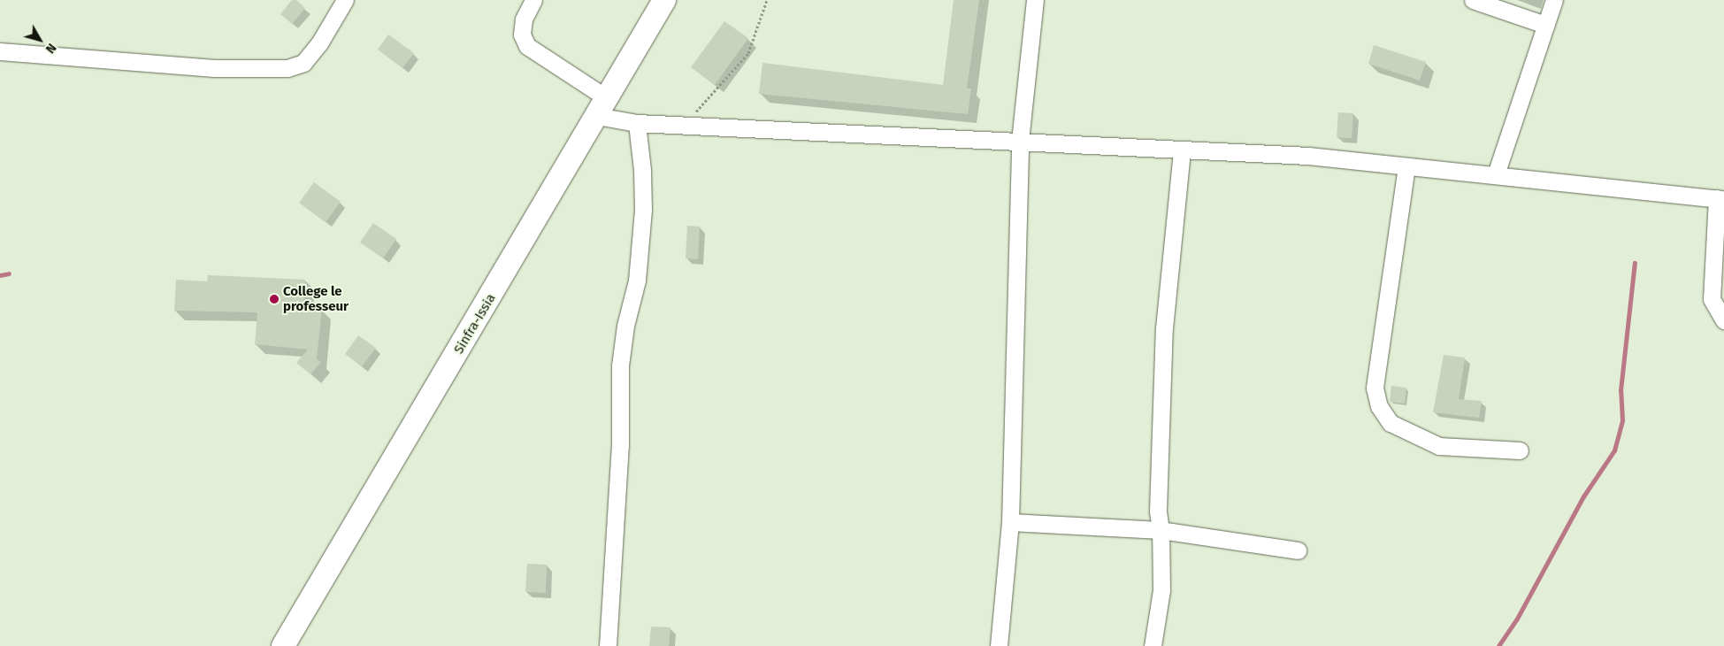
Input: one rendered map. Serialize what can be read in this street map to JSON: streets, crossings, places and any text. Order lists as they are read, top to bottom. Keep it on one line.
{"streets":{"main road":["Sinfra-Issia"]},"places":["College le professeur"],"north":"bottom right"}
